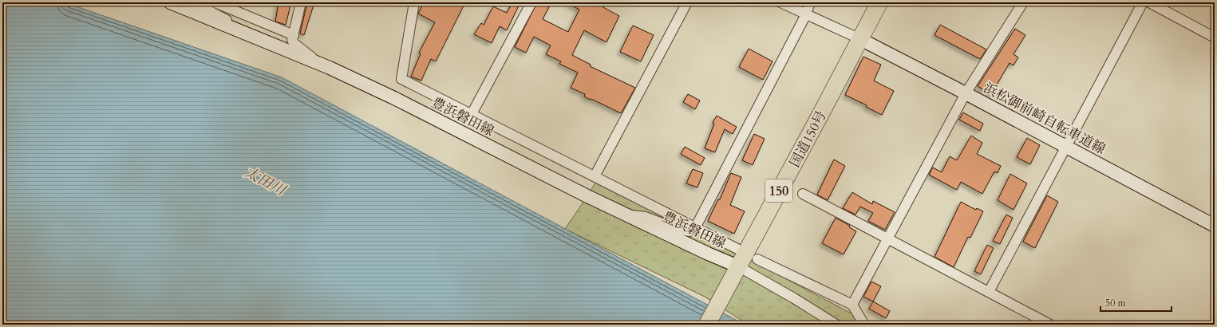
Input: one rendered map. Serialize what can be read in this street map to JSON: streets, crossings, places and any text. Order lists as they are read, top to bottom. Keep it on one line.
{"streets":{"highway":["国道150号","150"],"main road":["豊浜磐田線","浜松御前崎自転車道線"]},"crossings":[["豊浜磐田線","国道150号"],["浜松御前崎自転車道線","国道150号"]],"water":["太田川"],"scale_bar":"50 m"}
